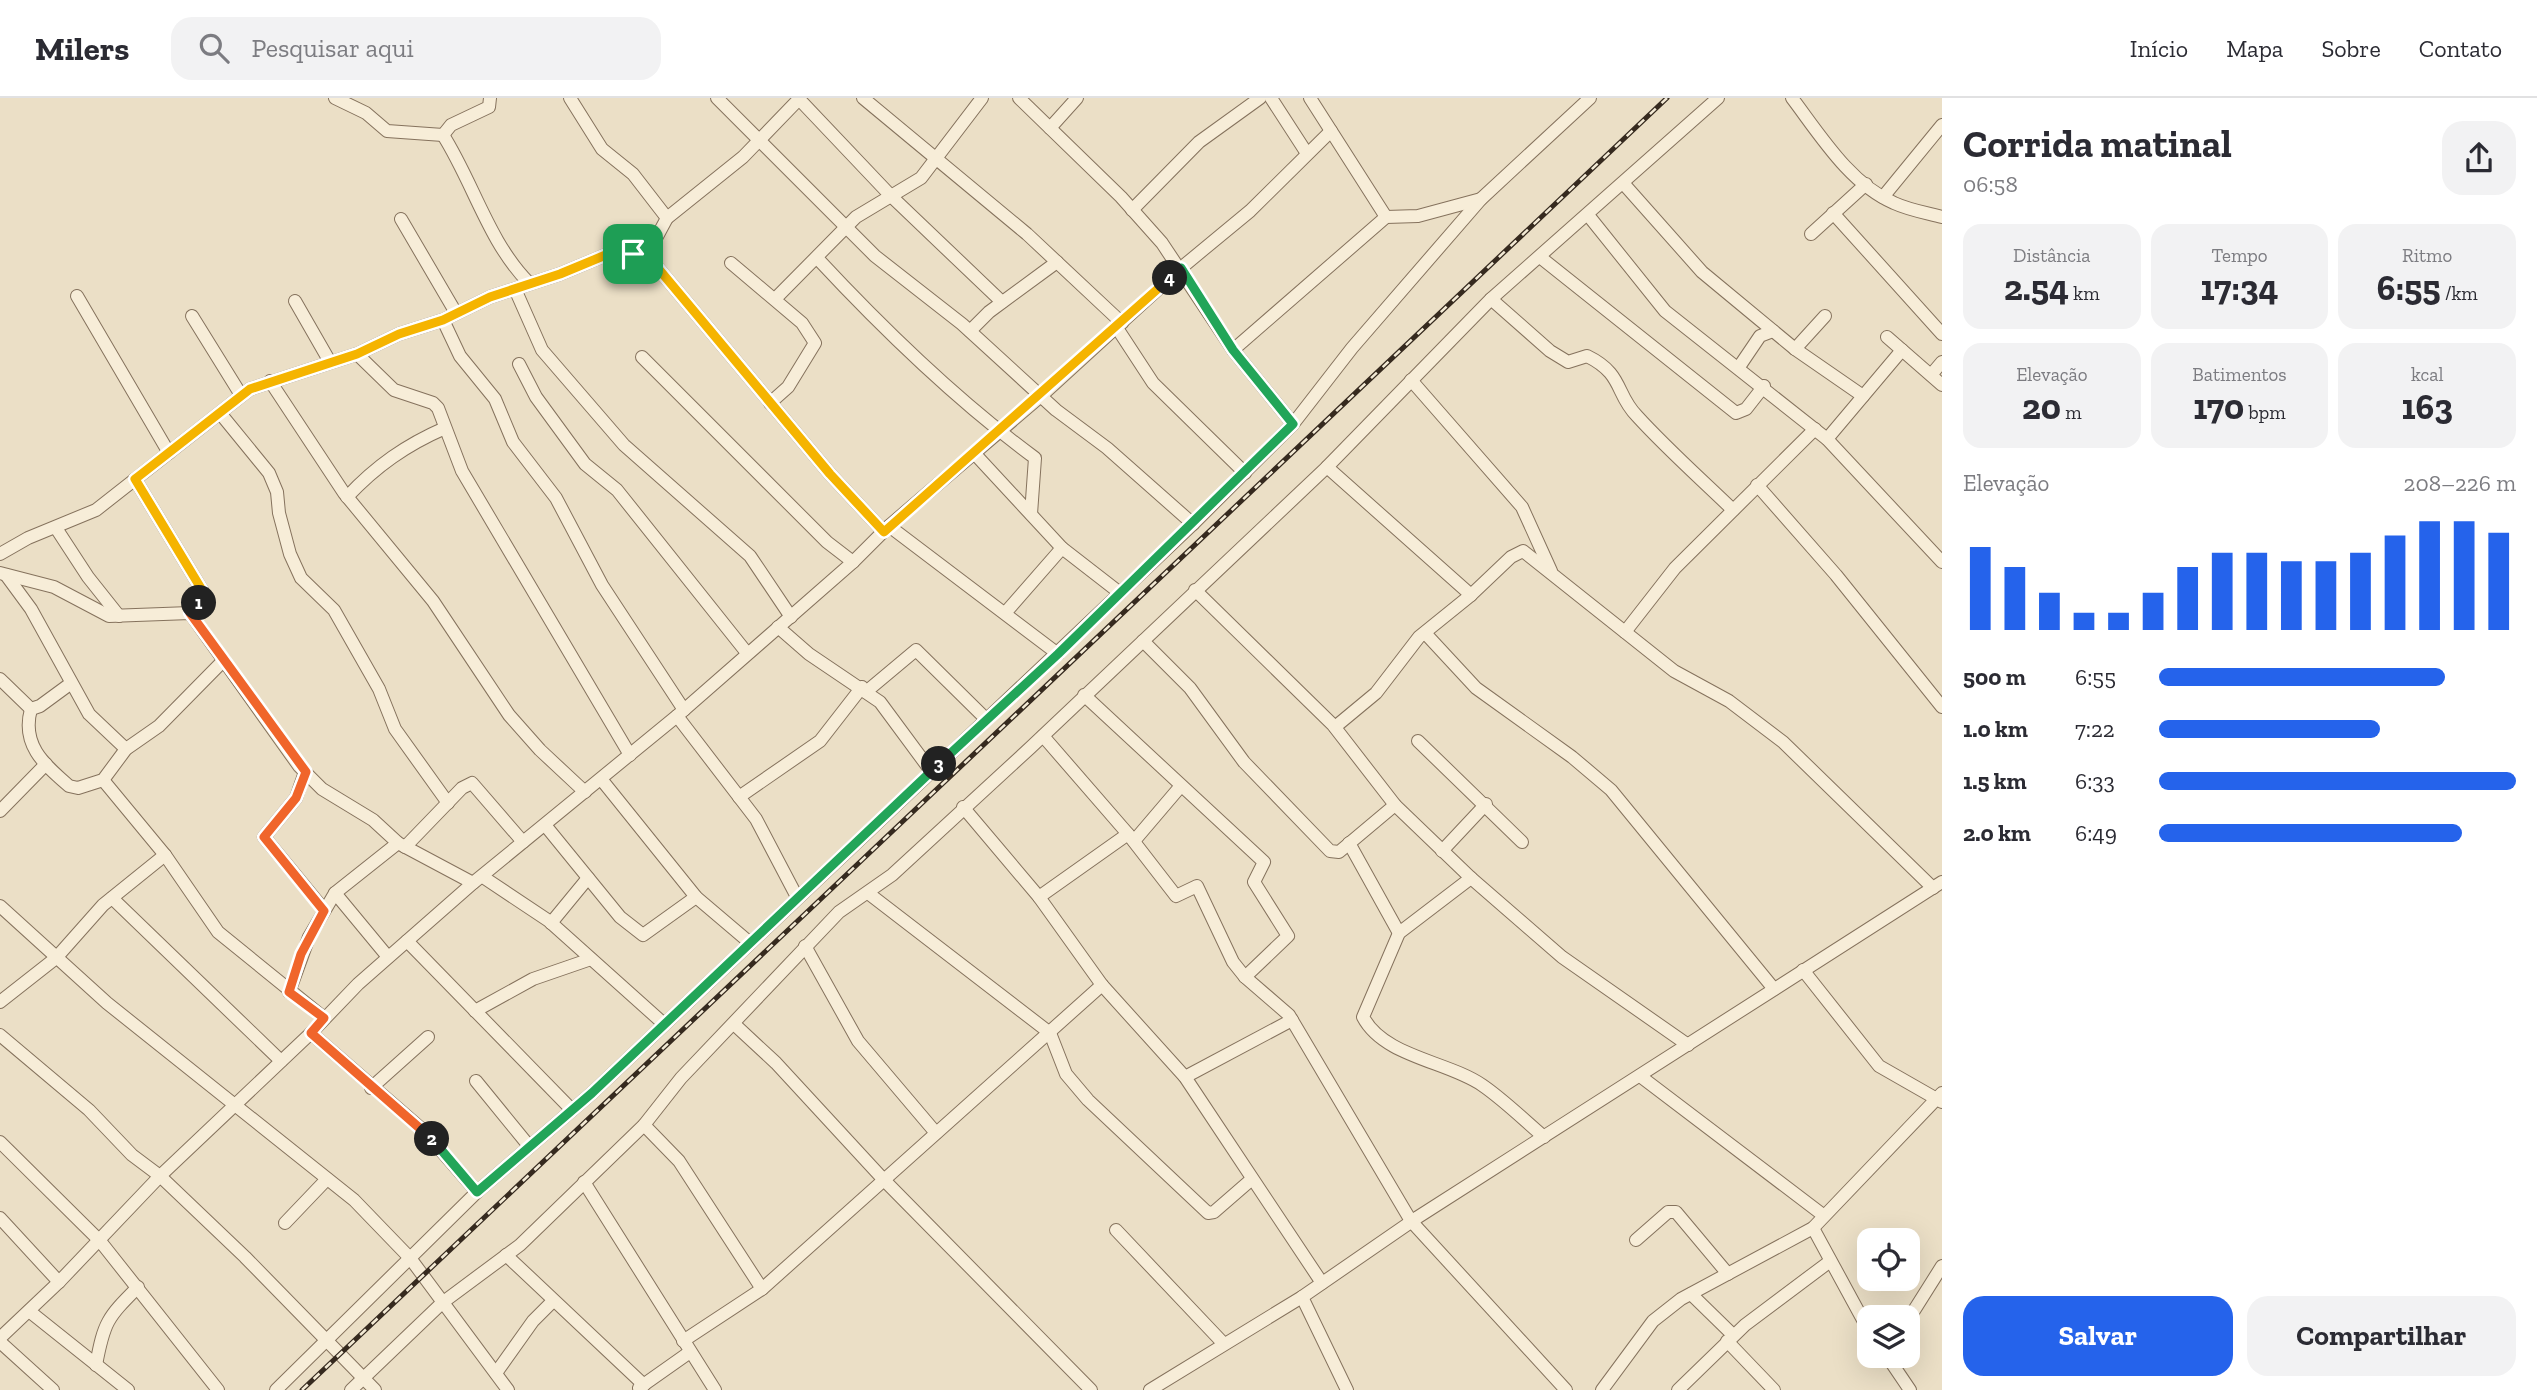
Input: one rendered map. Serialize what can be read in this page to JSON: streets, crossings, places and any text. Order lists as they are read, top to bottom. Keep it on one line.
{"page":{"header":"Milers","search":"Pesquisar aqui","nav":["Início","Mapa","Sobre","Contato"],"heading":["Corrida matinal","06:58"],"stats":[["Distância","2.54 km"],["Tempo","17:34"],["Ritmo","6:55 /km"],["Elevação","20 m"],["Batimentos","170 bpm"],["kcal","163"]],"pins":["4","1","3","2"],"chart":["Elevação","208–226 m"],"list":[{"name":"500 m","note":"6:55"},{"name":"1.0 km","note":"7:22"},{"name":"1.5 km","note":"6:33"},{"name":"2.0 km","note":"6:49"}],"buttons":["Salvar","Compartilhar"]}}
